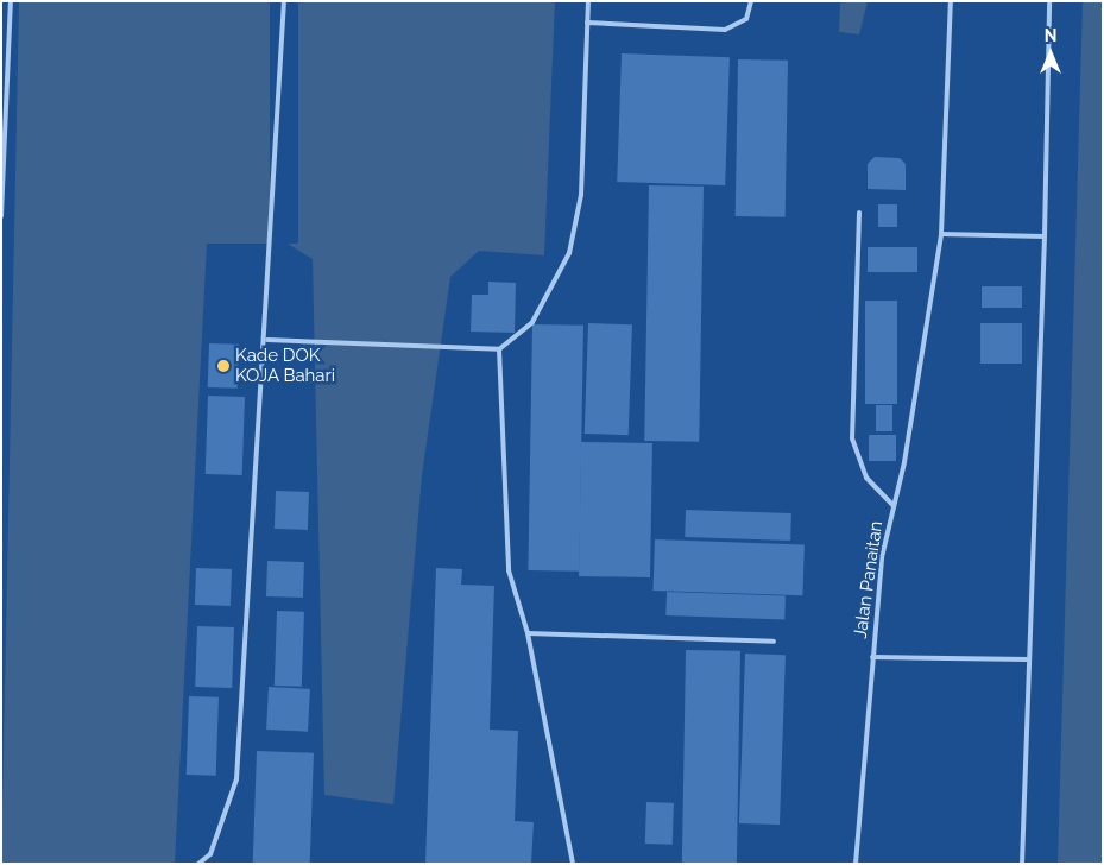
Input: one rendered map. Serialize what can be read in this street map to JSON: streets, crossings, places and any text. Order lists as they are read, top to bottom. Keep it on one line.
{"streets":{"lane":["Jalan Panaitan"]},"places":["Kade DOK KOJA Bahari"],"north":"top"}
